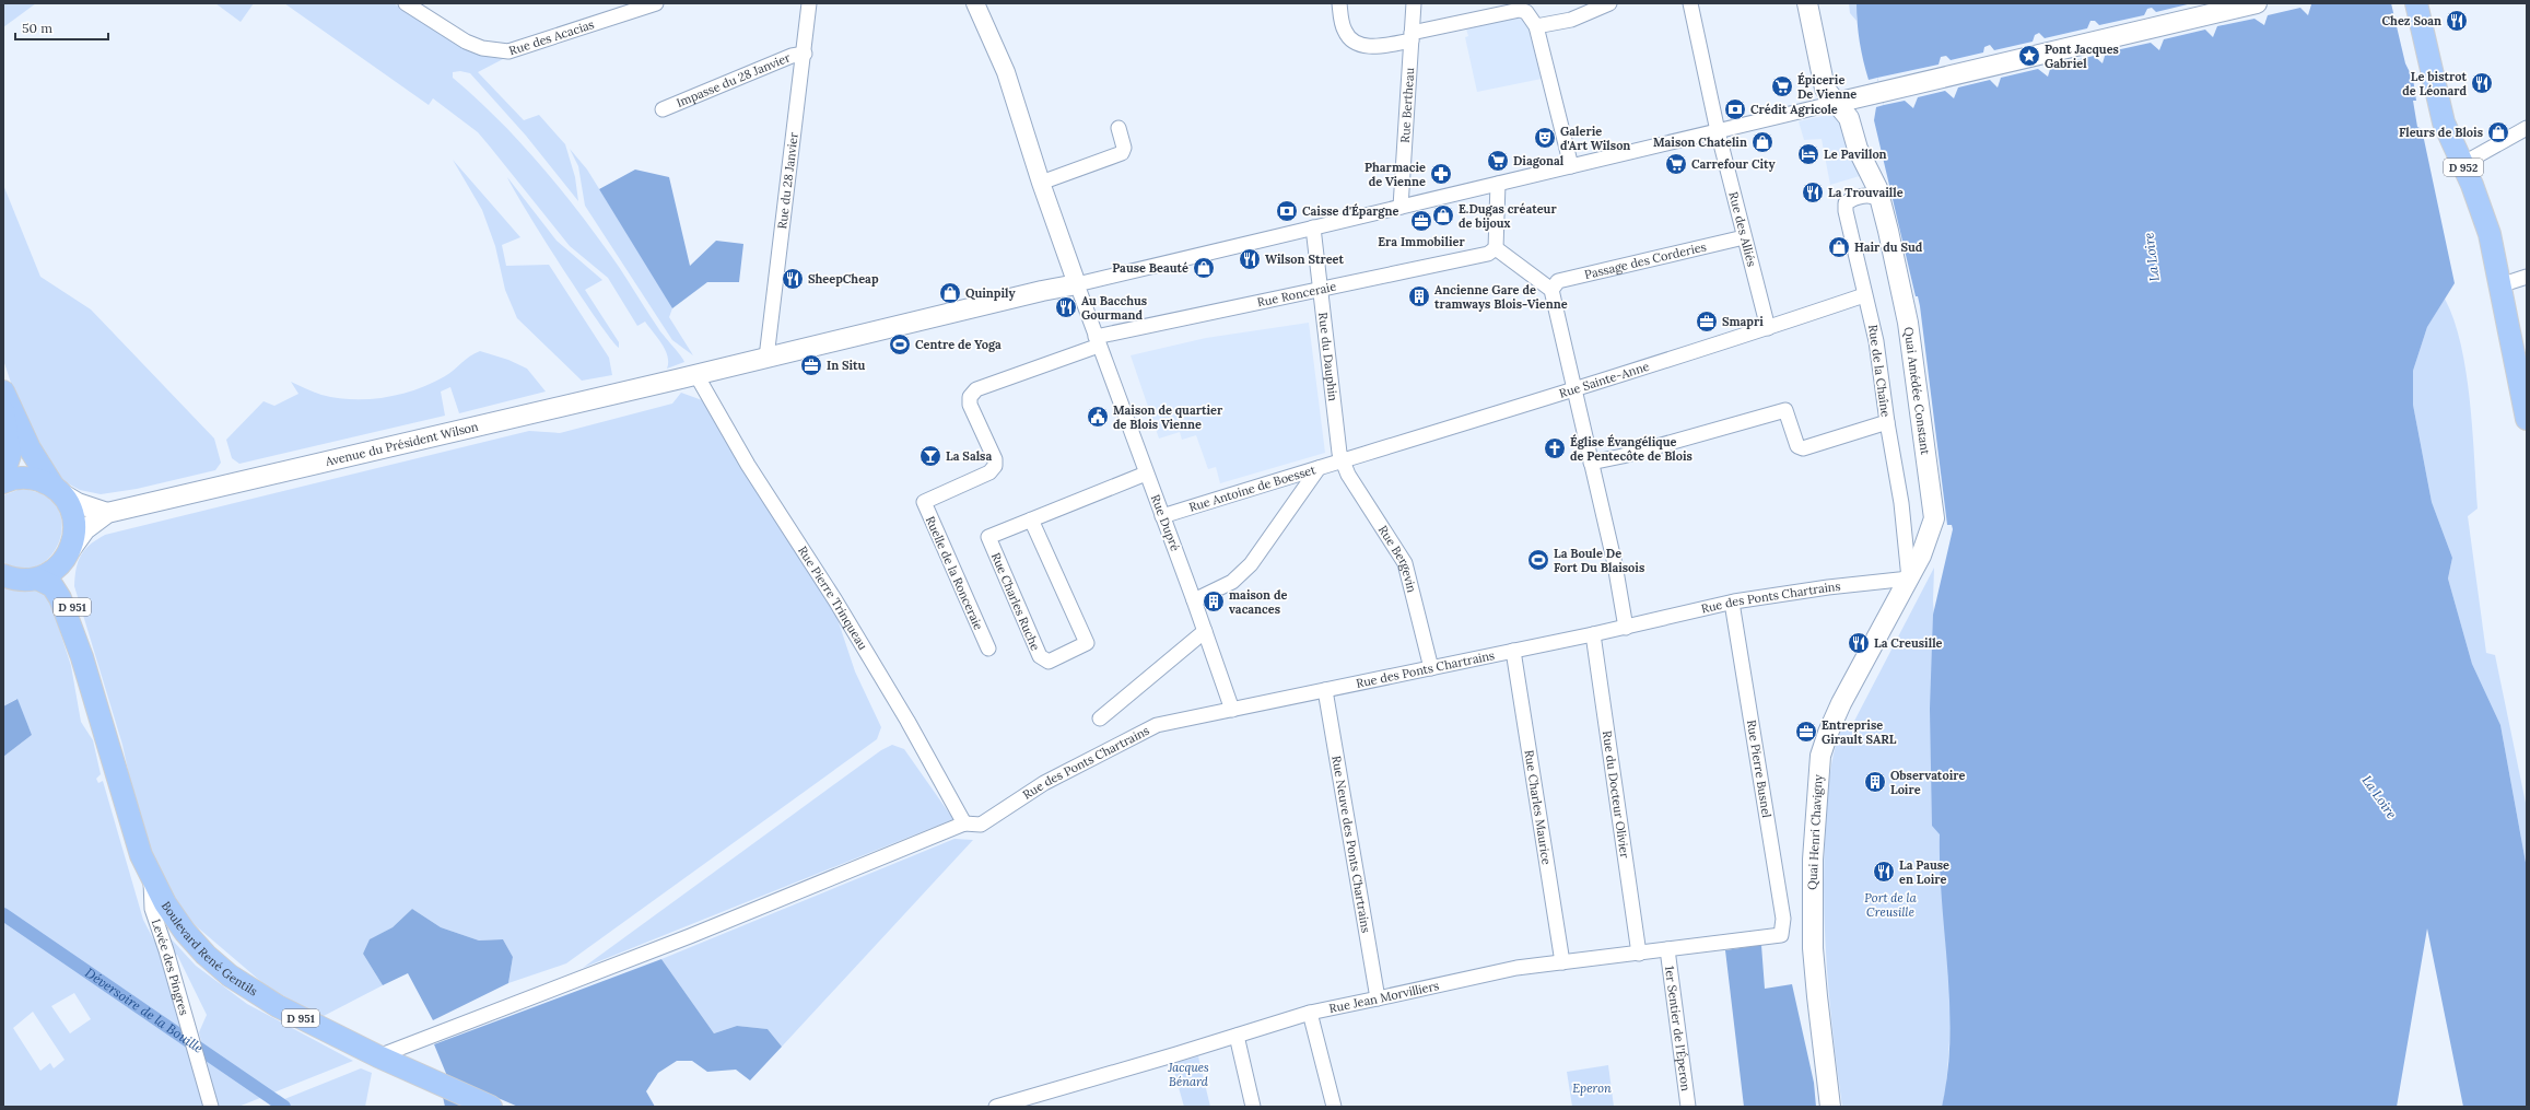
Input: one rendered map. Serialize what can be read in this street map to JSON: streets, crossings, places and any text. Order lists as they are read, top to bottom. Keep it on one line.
{"streets":{"main road":["D 952","Quai Amédée Constant","Avenue du Président Wilson","D 951","Quai Henri Chavigny","Boulevard René Gentils"],"street":["Rue des Acacias","Impasse du 28 Janvier","Rue Bertheau","Rue du 28 Janvier","Rue des Alliés","Passage des Corderies","Rue Ronceraie","Rue du Dauphin","Rue de la Chaîne","Rue Sainte-Anne","Rue Antoine de Boesset","Rue Dupré","Rue Bergevin","Ruelle de la Ronceraie","Rue Pierre Trinqueau","Rue des Ponts Chartrains","Rue Charles Ruche","Rue Pierre Busnel","Rue du Docteur Olivier","Rue Charles Maurice","Rue Neuve des Ponts Chartrains","Levée des Pingres","Rue Jean Morvilliers","1er Sentier de l'Éperon"]},"crossings":[["Impasse du 28 Janvier","Rue du 28 Janvier"],["Rue du 28 Janvier","Avenue du Président Wilson"],["Rue des Alliés","Passage des Corderies"],["Rue des Alliés","Rue Sainte-Anne"],["Rue Ronceraie","Rue du Dauphin"],["Rue Ronceraie","Rue Dupré"],["Rue Ronceraie","Ruelle de la Ronceraie"],["Rue du Dauphin","Rue Sainte-Anne"],["Rue du Dauphin","Rue Antoine de Boesset"],["Rue du Dauphin","Rue Bergevin"],["Rue de la Chaîne","Rue Sainte-Anne"],["Rue de la Chaîne","Quai Amédée Constant"],["Rue de la Chaîne","Rue des Ponts Chartrains"],["Rue de la Chaîne","Quai Henri Chavigny"],["Rue Sainte-Anne","Rue Antoine de Boesset"],["Rue Sainte-Anne","Rue Bergevin"],["Quai Amédée Constant","Rue des Ponts Chartrains"],["Quai Amédée Constant","Quai Henri Chavigny"],["Avenue du Président Wilson","Rue Dupré"],["Avenue du Président Wilson","Rue Pierre Trinqueau"],["Avenue du Président Wilson","Boulevard René Gentils"],["Rue Antoine de Boesset","Rue Dupré"],["Rue Antoine de Boesset","Rue Bergevin"],["Rue Dupré","Ruelle de la Ronceraie"],["Rue Dupré","Rue des Ponts Chartrains"],["Rue Dupré","Rue Charles Ruche"],["Rue Bergevin","Rue des Ponts Chartrains"],["Rue Pierre Trinqueau","Rue des Ponts Chartrains"],["Rue des Ponts Chartrains","Rue Pierre Busnel"],["Rue des Ponts Chartrains","Rue du Docteur Olivier"],["Rue des Ponts Chartrains","Rue Charles Maurice"],["Rue des Ponts Chartrains","Quai Henri Chavigny"],["Rue des Ponts Chartrains","Rue Neuve des Ponts Chartrains"],["Rue des Ponts Chartrains","Boulevard René Gentils"],["Rue Pierre Busnel","Rue Jean Morvilliers"],["Rue du Docteur Olivier","Rue Jean Morvilliers"],["Rue Charles Maurice","Rue Jean Morvilliers"],["Rue Neuve des Ponts Chartrains","Rue Jean Morvilliers"],["Boulevard René Gentils","Levée des Pingres"],["Rue Jean Morvilliers","1er Sentier de l'Éperon"]],"water":["La Loire","Déversoire de la Bouille"],"parks":["Port de la Creusille","Jacques Bénard","Eperon"],"places":{"restaurant":["Chez Soan","Le bistrot de Léonard","La Trouvaille","Wilson Street","SheepCheap","Au Bacchus Gourmand","La Creusille","La Pause en Loire"],"place":["Pont Jacques Gabriel"],"supermarket":["Épicerie De Vienne","Diagonal","Carrefour City"],"bank":["Crédit Agricole","Caisse d'Épargne"],"shop":["Fleurs de Blois","Maison Chatelin","E.Dugas créateur de bijoux","Hair du Sud","Pause Beauté","Quinpily"],"theatre":["Galerie d'Art Wilson"],"hotel":["Le Pavillon"],"pharmacy":["Pharmacie de Vienne"],"office":["Era Immobilier","Smapri","In Situ","Entreprise Girault SARL"],"building":["Ancienne Gare de tramways Blois-Vienne","maison de vacances","Observatoire Loire"],"sports":["Centre de Yoga","La Boule De Fort Du Blaisois"],"public building":["Maison de quartier de Blois Vienne"],"church":["Église Évangélique de Pentecôte de Blois"],"bar":["La Salsa"]},"scale_bar":"50 m"}
